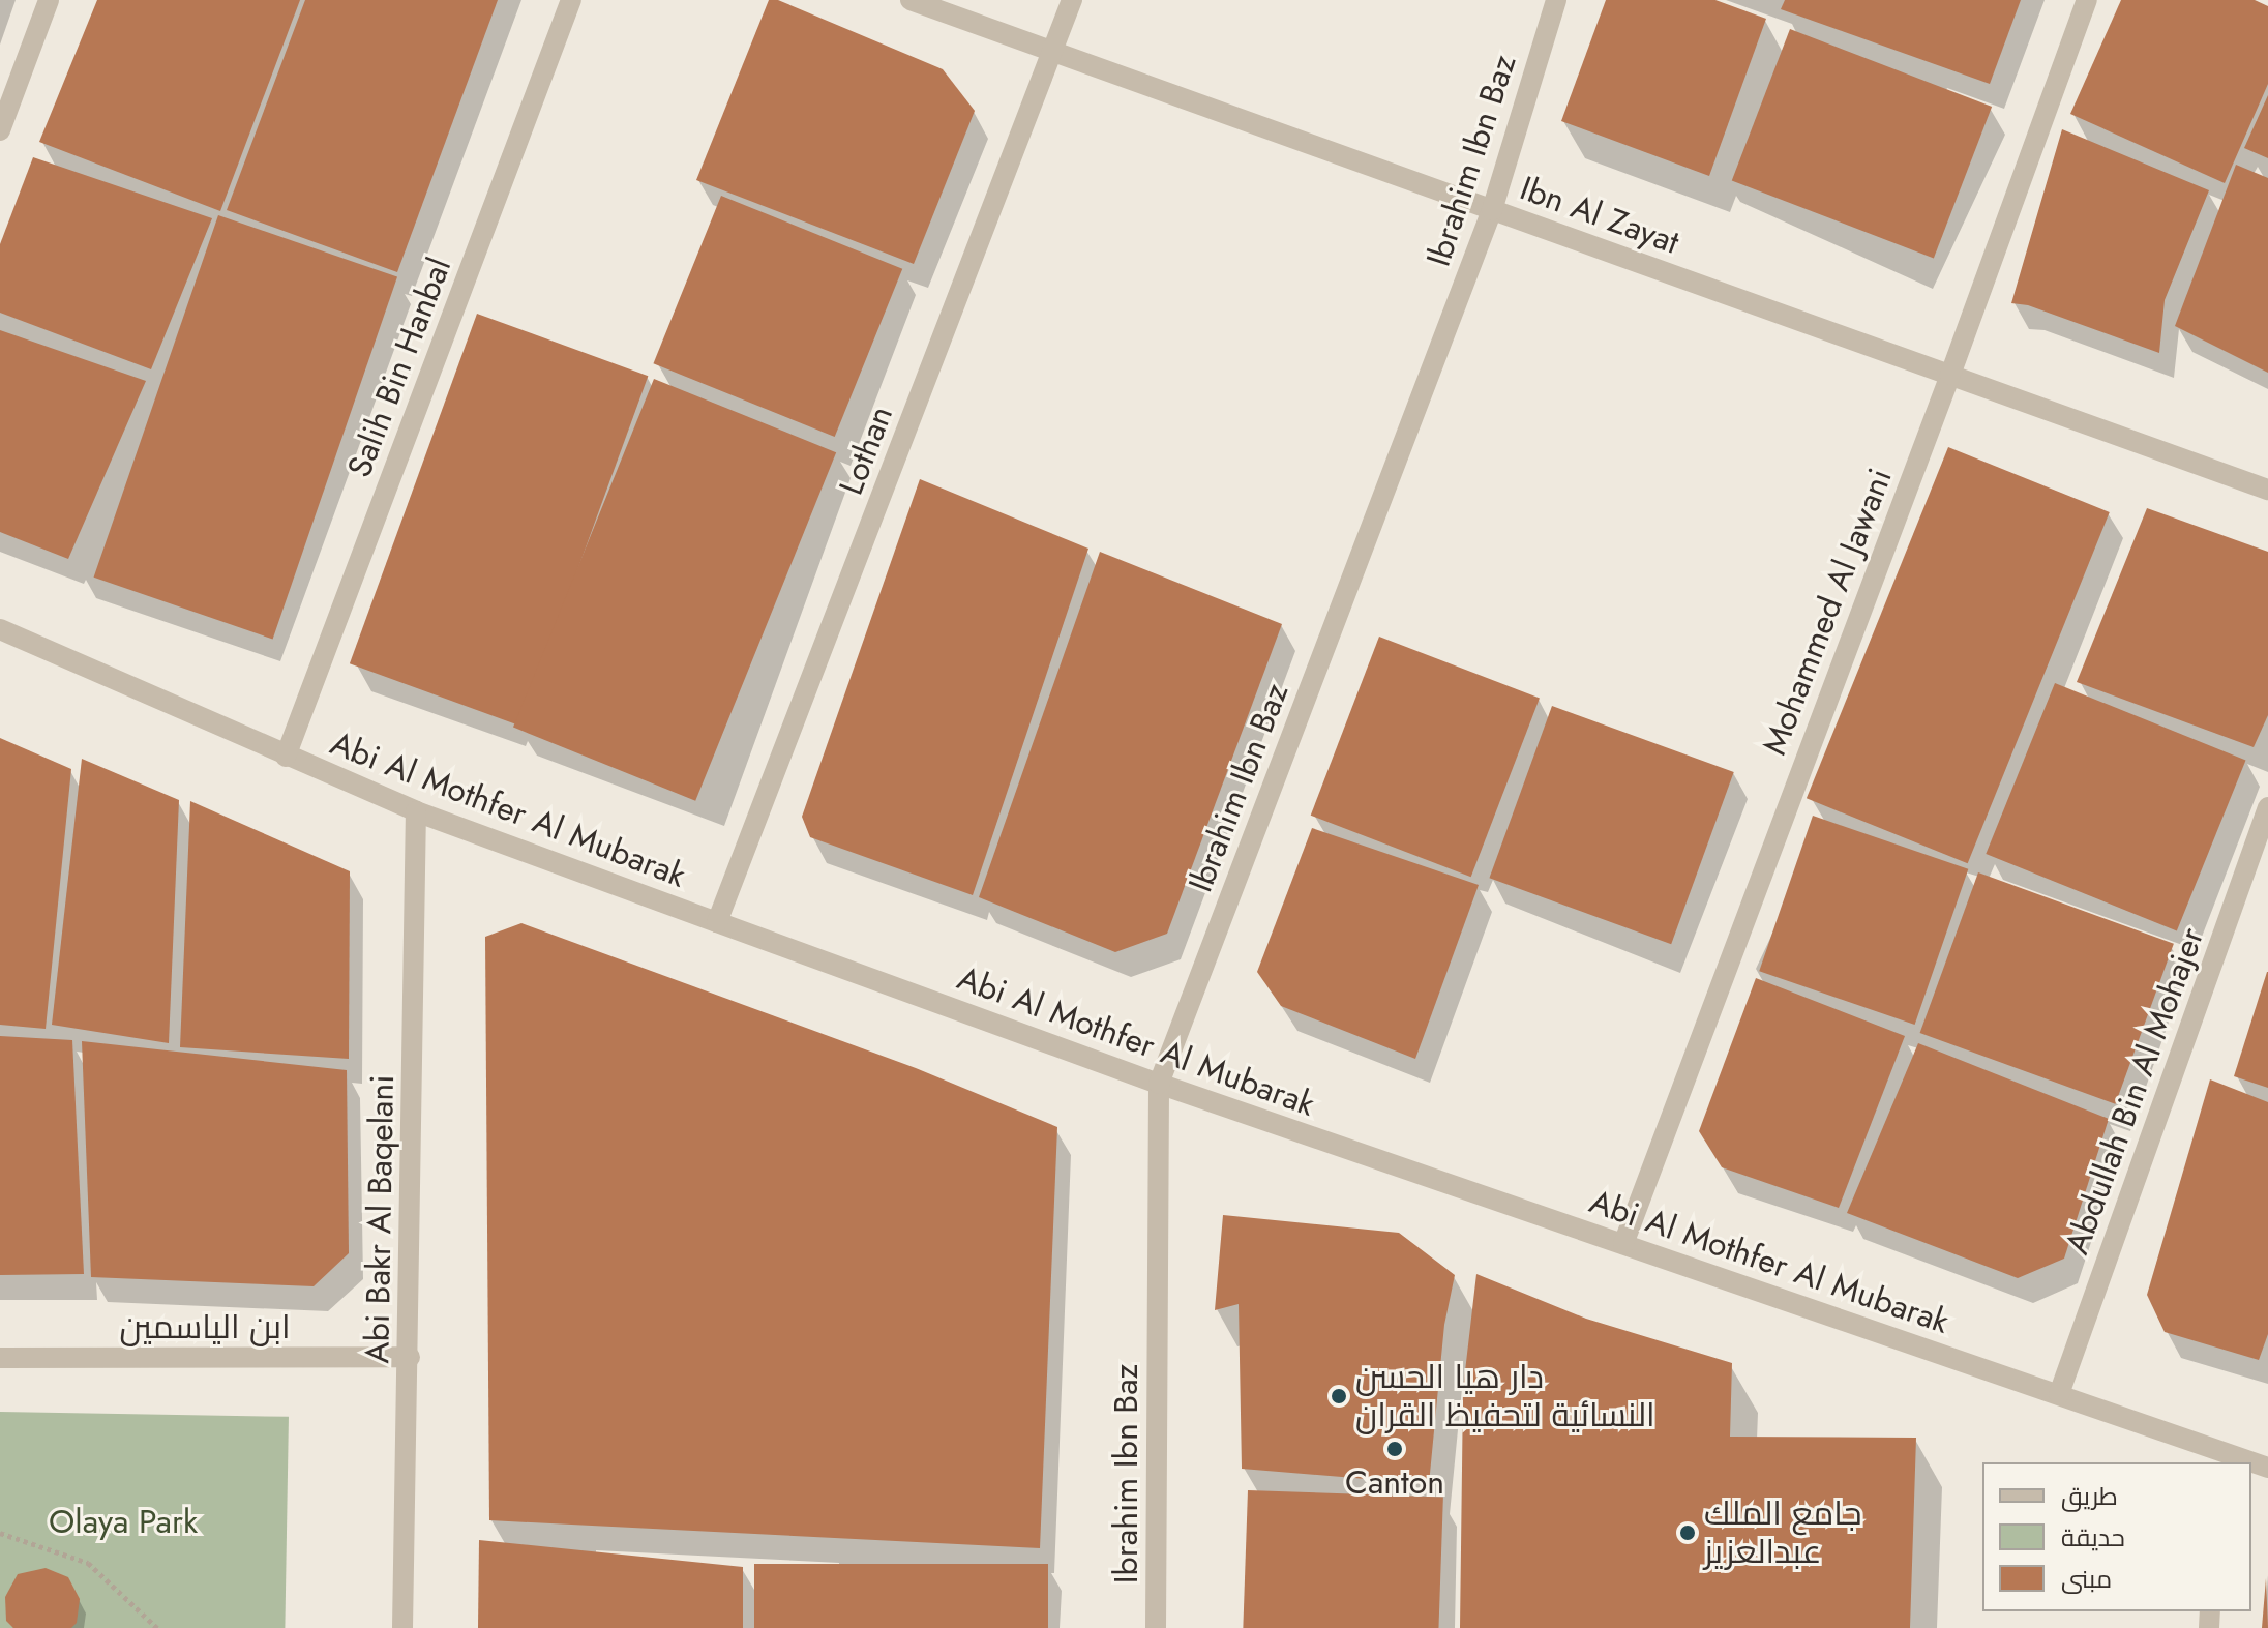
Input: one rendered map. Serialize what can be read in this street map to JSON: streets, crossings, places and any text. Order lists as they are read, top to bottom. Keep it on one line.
{"streets":{"street":["Ibrahim Ibn Baz","Ibn Al Zayat","Salih Bin Hanbal","Lothan","Mohammed Al Jawani","Abi Al Mothfer Al Mubarak","Abdullah Bin Al Mohajer","Abi Bakr Al Baqelani","ابن الياسمين"]},"crossings":[["Ibrahim Ibn Baz","Ibn Al Zayat"],["Ibrahim Ibn Baz","Abi Al Mothfer Al Mubarak"],["Ibn Al Zayat","Lothan"],["Ibn Al Zayat","Mohammed Al Jawani"],["Salih Bin Hanbal","Abi Al Mothfer Al Mubarak"],["Lothan","Abi Al Mothfer Al Mubarak"],["Mohammed Al Jawani","Abi Al Mothfer Al Mubarak"],["Abi Al Mothfer Al Mubarak","Abdullah Bin Al Mohajer"],["Abi Al Mothfer Al Mubarak","Abi Bakr Al Baqelani"],["Abi Bakr Al Baqelani","ابن الياسمين"]],"parks":["Olaya Park"],"places":["دار هيا الحسن النسائية لتحفيظ القران","Canton","جامع الملك عبدالعزيز"],"legend":["طريق","حديقة","مبنى"]}
